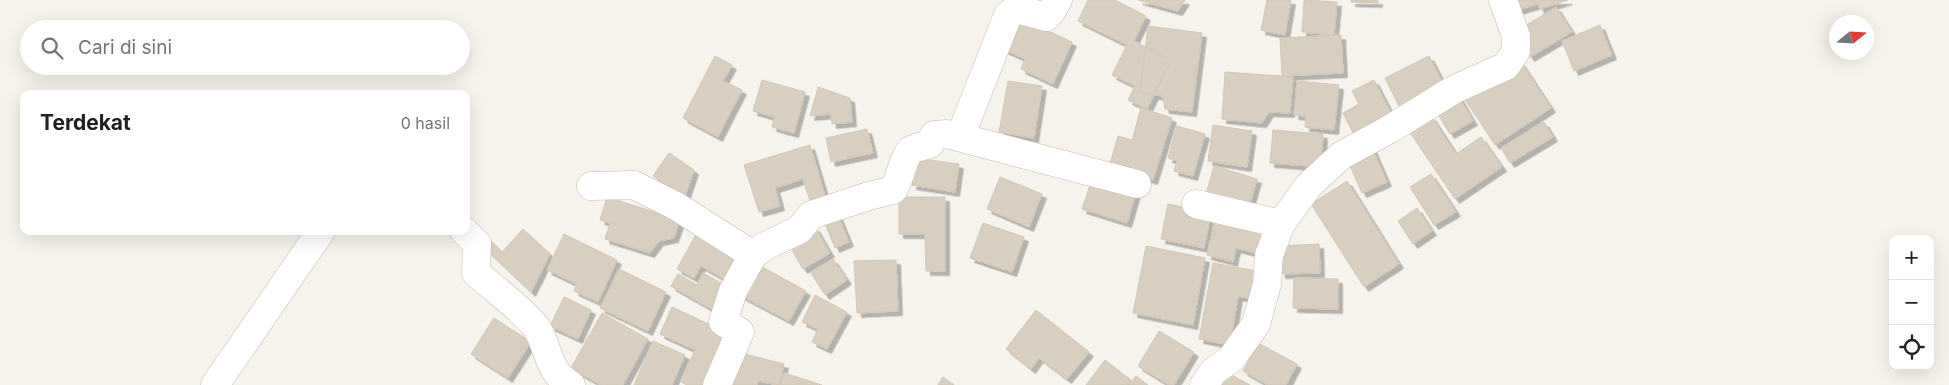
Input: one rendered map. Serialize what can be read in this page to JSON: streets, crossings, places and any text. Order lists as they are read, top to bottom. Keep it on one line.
{"north":"right","page":{"search":"Cari di sini","heading":["Terdekat","0 hasil"],"map_buttons":["+","−"]}}
